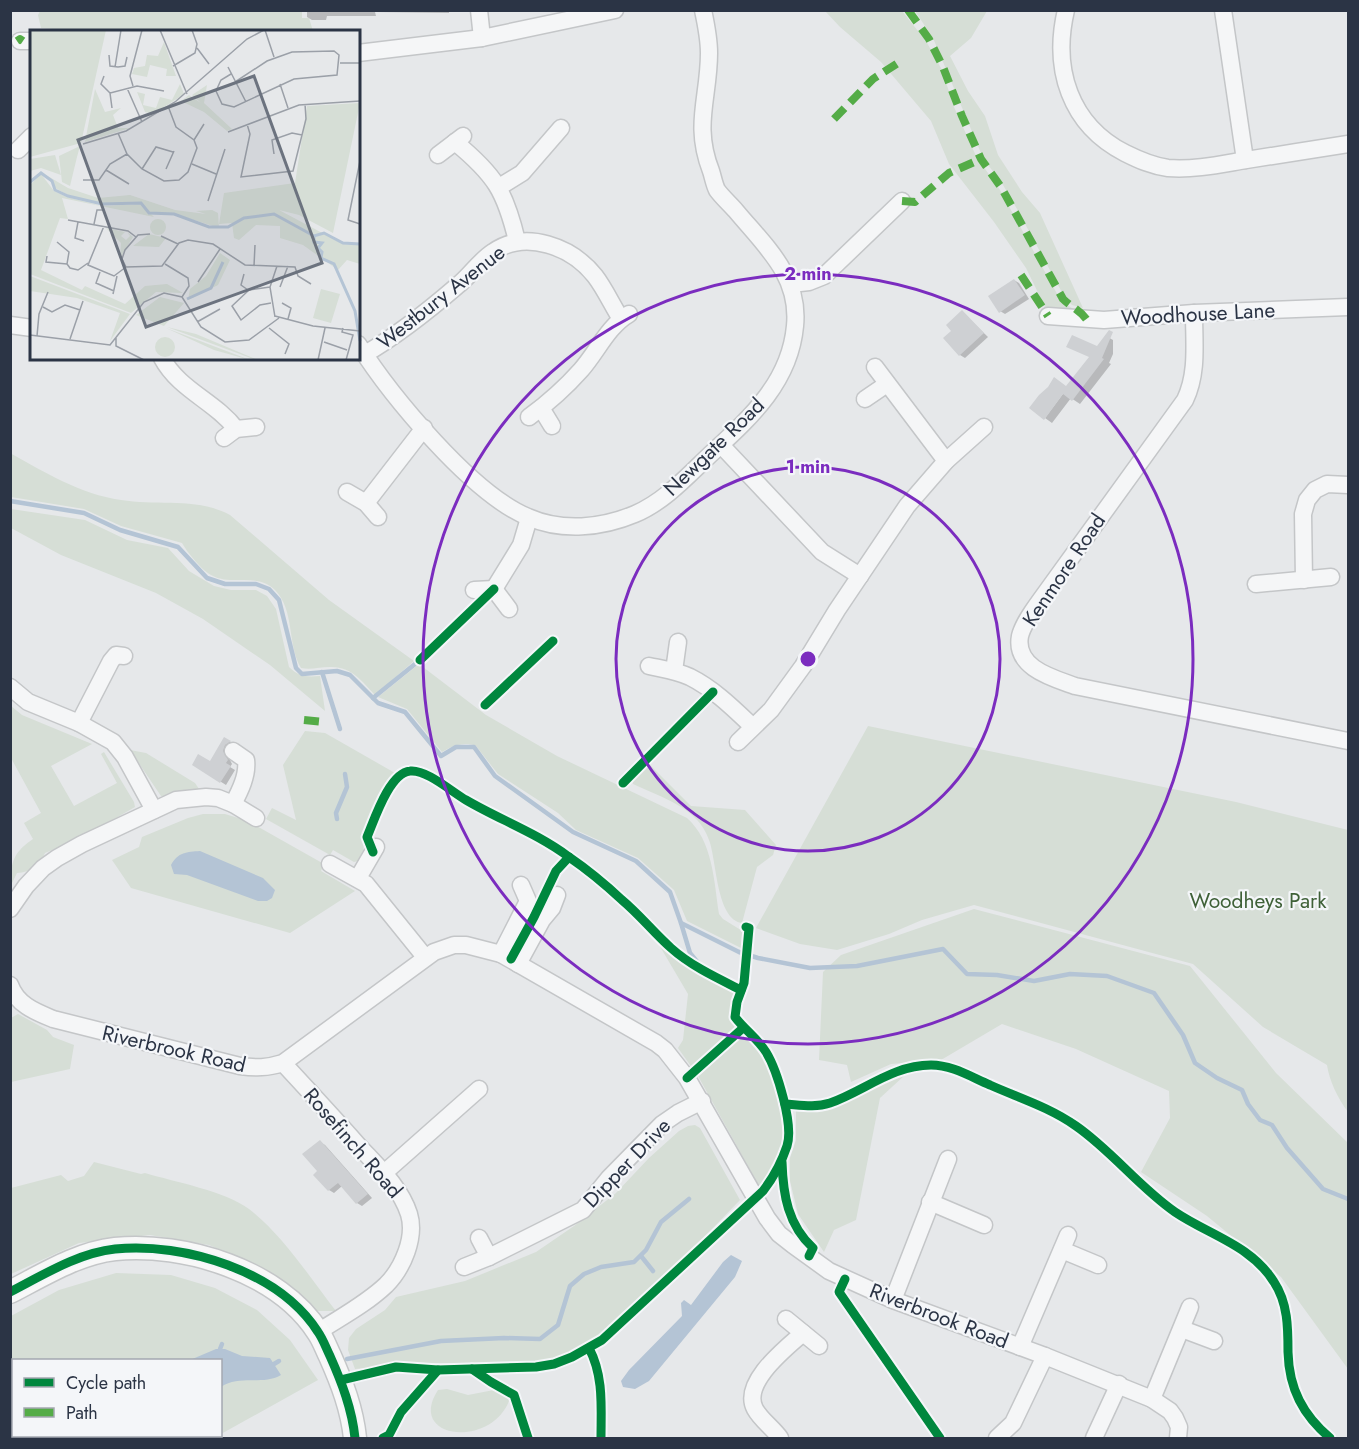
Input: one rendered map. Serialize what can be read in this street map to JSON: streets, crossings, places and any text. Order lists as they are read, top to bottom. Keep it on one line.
{"streets":{"street":["Westbury Avenue","Woodhouse Lane","Newgate Road","Kenmore Road","Riverbrook Road","Rosefinch Road","Dipper Drive"]},"crossings":[["Westbury Avenue","Newgate Road"],["Woodhouse Lane","Kenmore Road"],["Riverbrook Road","Rosefinch Road"],["Riverbrook Road","Dipper Drive"]],"parks":["Woodheys Park"],"legend":["Cycle path","Path"],"rings":["2 min","1 min"]}
